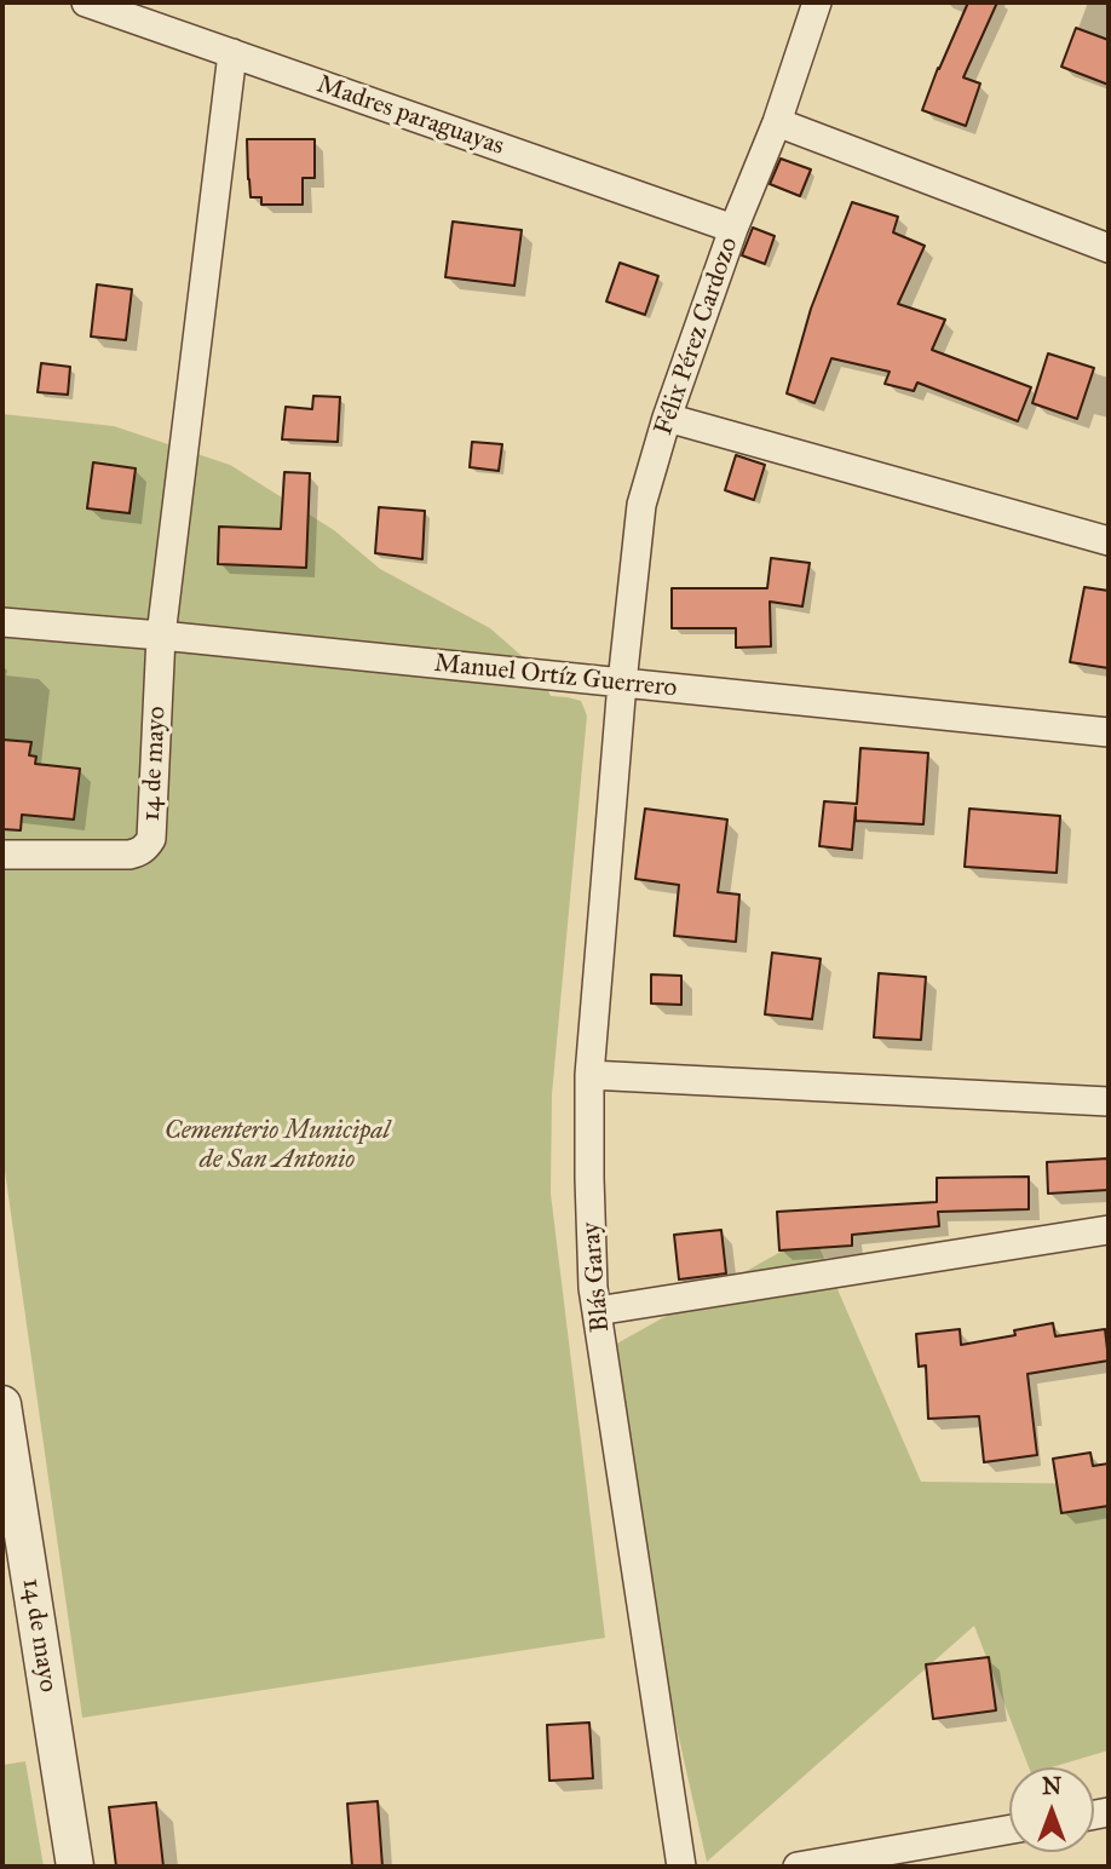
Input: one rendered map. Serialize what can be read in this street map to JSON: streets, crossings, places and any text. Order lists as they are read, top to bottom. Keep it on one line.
{"streets":{"street":["Madres paraguayas","Félix Pérez Cardozo","Manuel Ortíz Guerrero","14 de mayo","Blás Garay"]},"crossings":[["Madres paraguayas","Félix Pérez Cardozo"],["Félix Pérez Cardozo","Manuel Ortíz Guerrero"],["Félix Pérez Cardozo","Blás Garay"],["Manuel Ortíz Guerrero","14 de mayo"],["Manuel Ortíz Guerrero","Blás Garay"]],"parks":["Cementerio Municipal de San Antonio"],"north":"top"}
